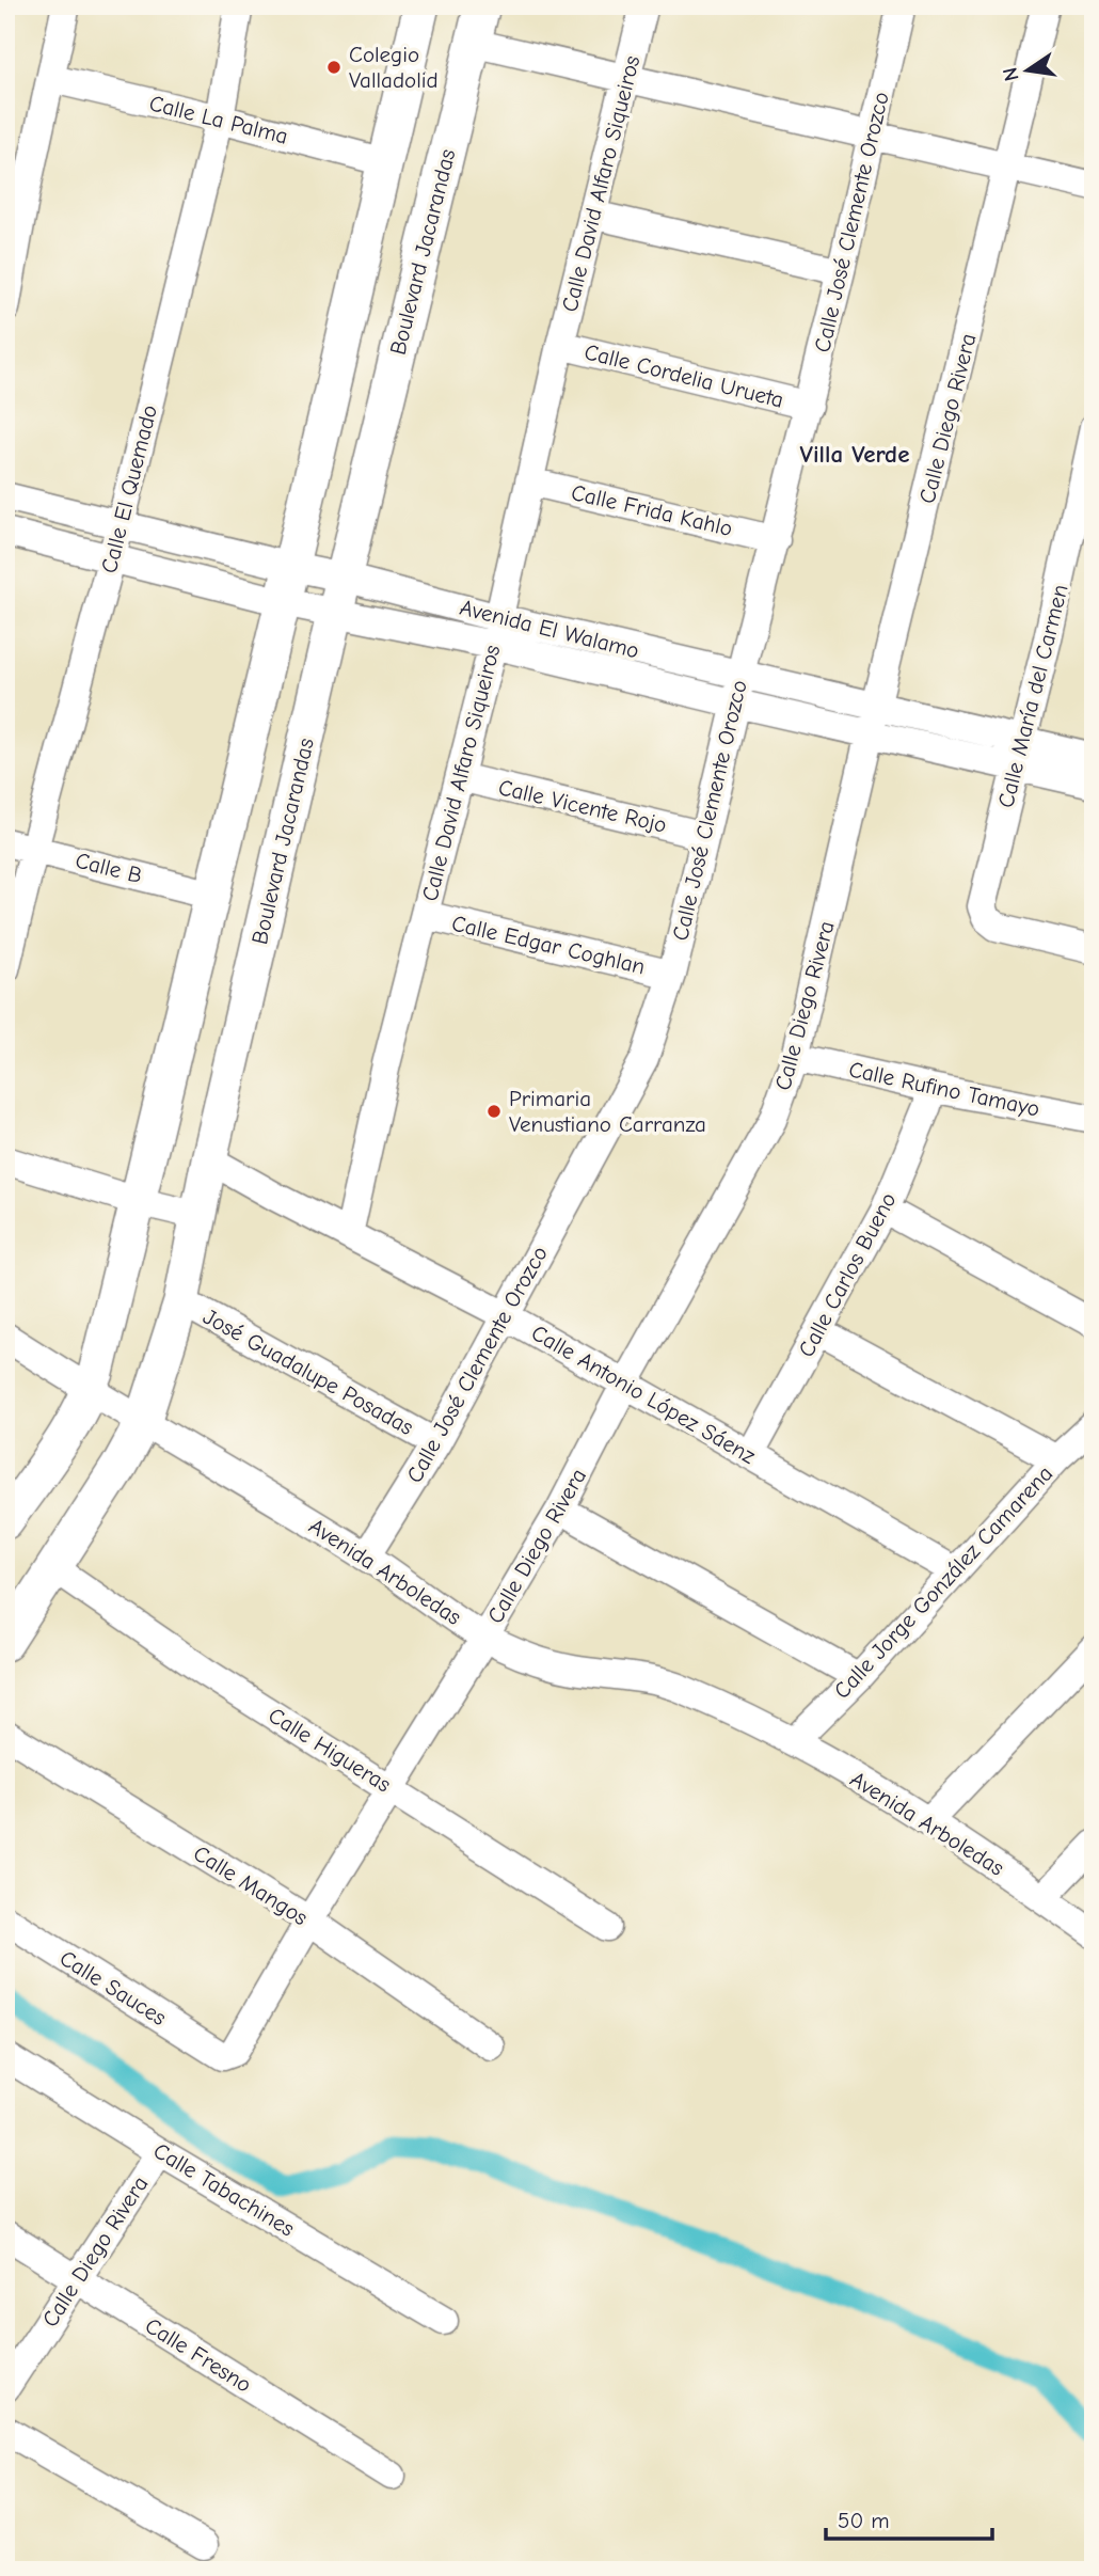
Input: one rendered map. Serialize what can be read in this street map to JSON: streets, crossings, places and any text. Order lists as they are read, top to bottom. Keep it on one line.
{"streets":{"main road":["Boulevard Jacarandas"],"street":["Calle La Palma","Calle David Alfaro Siqueiros","Calle José Clemente Orozco","Calle Cordelia Urueta","Calle Diego Rivera","Calle El Quemado","Calle Frida Kahlo","Avenida El Walamo","Calle María del Carmen","Calle Vicente Rojo","Calle B","Calle Edgar Coghlan","Calle Rufino Tamayo","Calle Carlos Bueno","José Guadalupe Posadas","Calle Antonio López Sáenz","Avenida Arboledas","Calle Jorge González Camarena","Calle Higueras","Calle Mangos","Calle Sauces","Calle Tabachines","Calle Fresno"]},"crossings":[["Calle La Palma","Calle El Quemado"],["Calle David Alfaro Siqueiros","Calle Cordelia Urueta"],["Calle David Alfaro Siqueiros","Calle Frida Kahlo"],["Calle David Alfaro Siqueiros","Avenida El Walamo"],["Calle David Alfaro Siqueiros","Calle Vicente Rojo"],["Calle David Alfaro Siqueiros","Calle Edgar Coghlan"],["Calle David Alfaro Siqueiros","Calle Antonio López Sáenz"],["Calle José Clemente Orozco","Calle Cordelia Urueta"],["Calle José Clemente Orozco","Calle Frida Kahlo"],["Calle José Clemente Orozco","Avenida El Walamo"],["Calle José Clemente Orozco","Calle Vicente Rojo"],["Calle José Clemente Orozco","Calle Edgar Coghlan"],["Calle José Clemente Orozco","José Guadalupe Posadas"],["Calle José Clemente Orozco","Calle Antonio López Sáenz"],["Calle José Clemente Orozco","Avenida Arboledas"],["Boulevard Jacarandas","Avenida El Walamo"],["Boulevard Jacarandas","José Guadalupe Posadas"],["Boulevard Jacarandas","Calle Antonio López Sáenz"],["Boulevard Jacarandas","Avenida Arboledas"],["Boulevard Jacarandas","Calle Higueras"],["Calle Diego Rivera","Avenida El Walamo"],["Calle Diego Rivera","Calle Rufino Tamayo"],["Calle Diego Rivera","Calle Antonio López Sáenz"],["Calle Diego Rivera","Avenida Arboledas"],["Calle Diego Rivera","Calle Higueras"],["Calle Diego Rivera","Calle Mangos"],["Calle Diego Rivera","Calle Sauces"],["Calle Diego Rivera","Calle Tabachines"],["Calle Diego Rivera","Calle Fresno"],["Calle El Quemado","Avenida El Walamo"],["Calle El Quemado","Calle B"],["Avenida El Walamo","Calle María del Carmen"],["Calle Rufino Tamayo","Calle Carlos Bueno"],["Calle Carlos Bueno","Calle Antonio López Sáenz"],["Calle Antonio López Sáenz","Calle Jorge González Camarena"],["Avenida Arboledas","Calle Jorge González Camarena"]],"districts":["Villa Verde"],"places":["Colegio Valladolid","Primaria Venustiano Carranza"],"scale_bar":"50 m","north":"left"}
